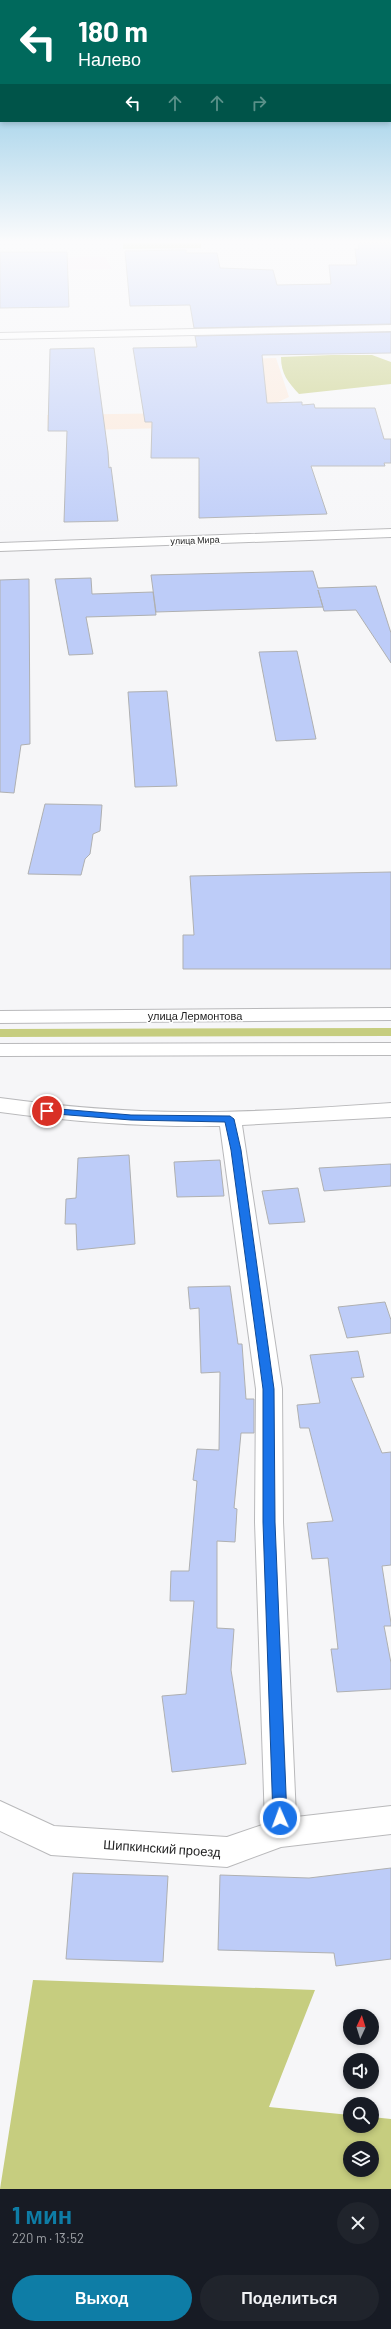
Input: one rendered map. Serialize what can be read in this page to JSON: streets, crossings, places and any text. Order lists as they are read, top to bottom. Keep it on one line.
{"streets":{"main road":["улица Мира","улица Лермонтова","Шипкинский проезд"]},"north":"top","page":{"turn":["180 m","Налево"],"heading":["1 мин","220 m · 13:52"],"buttons":["Выход","Поделиться"]}}
